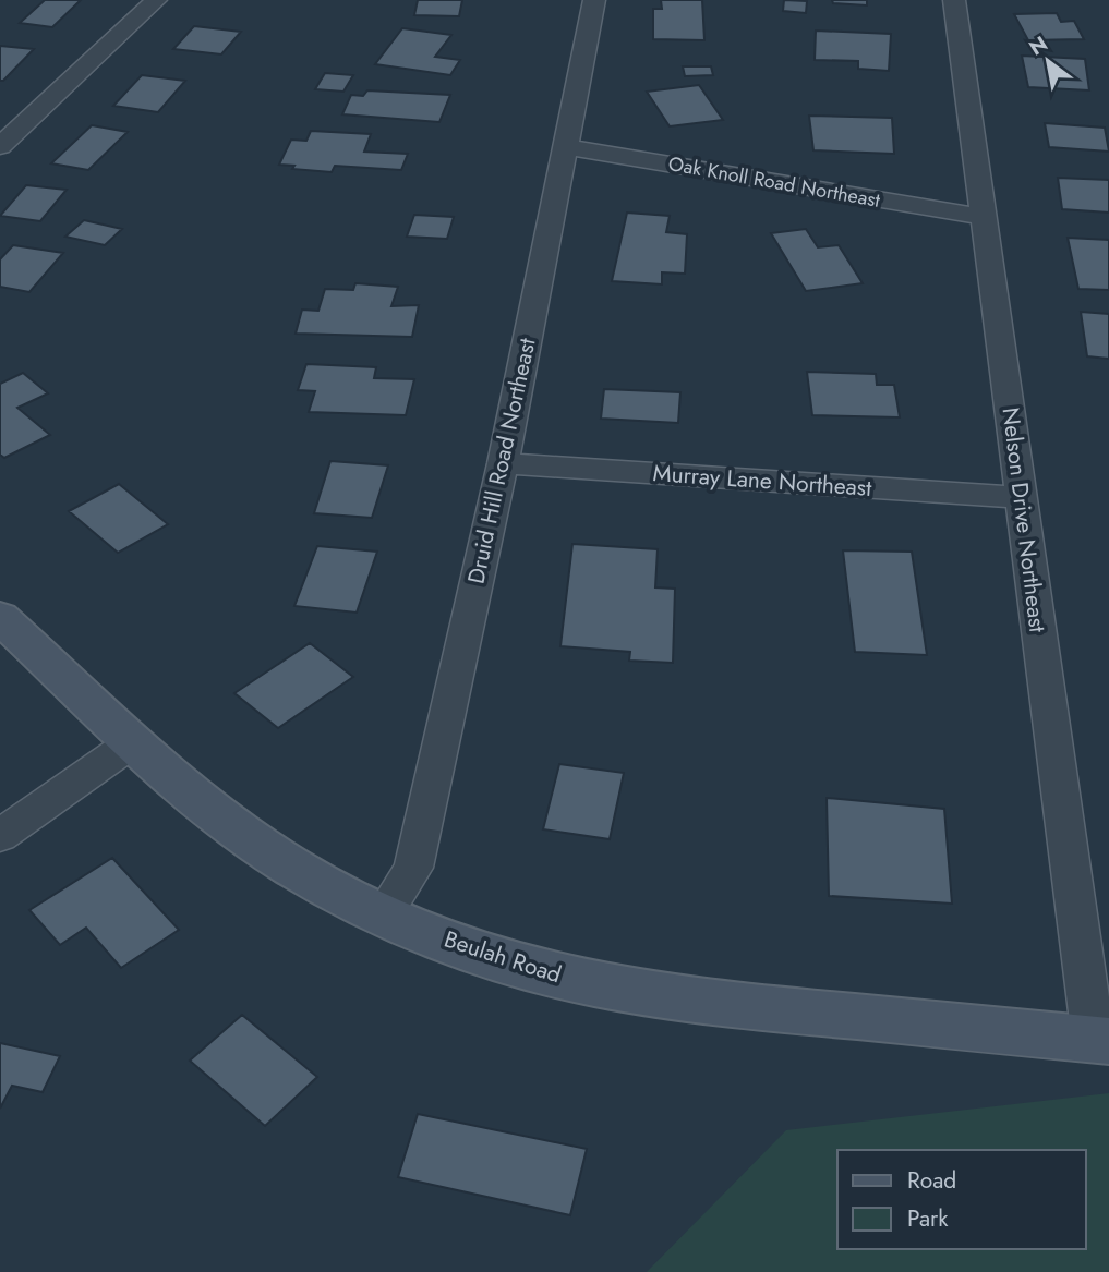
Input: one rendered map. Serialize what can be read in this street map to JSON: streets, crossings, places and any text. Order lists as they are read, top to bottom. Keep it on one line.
{"streets":{"main road":["Beulah Road"],"street":["Oak Knoll Road Northeast","Druid Hill Road Northeast","Murray Lane Northeast","Nelson Drive Northeast"]},"crossings":[["Oak Knoll Road Northeast","Druid Hill Road Northeast"],["Oak Knoll Road Northeast","Nelson Drive Northeast"],["Druid Hill Road Northeast","Murray Lane Northeast"],["Druid Hill Road Northeast","Beulah Road"],["Murray Lane Northeast","Nelson Drive Northeast"],["Nelson Drive Northeast","Beulah Road"]],"legend":["Road","Park"],"north":"top left"}
